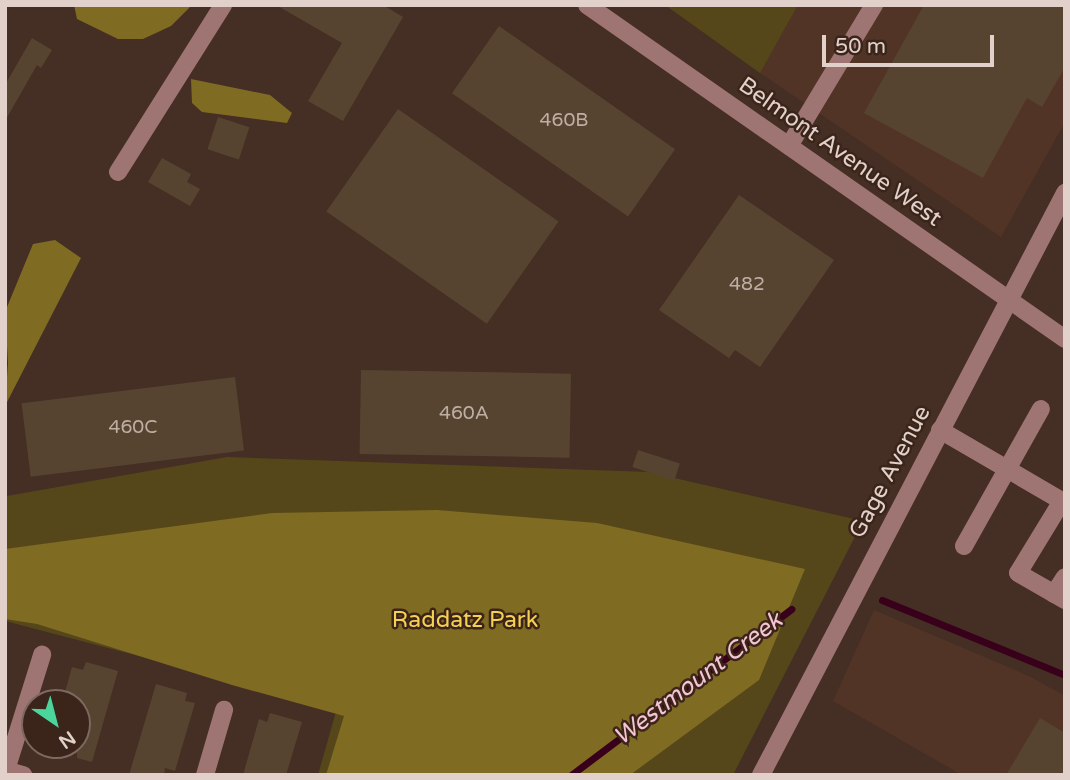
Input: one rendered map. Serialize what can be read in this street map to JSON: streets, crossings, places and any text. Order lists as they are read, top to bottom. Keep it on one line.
{"streets":{"street":["Belmont Avenue West","Gage Avenue"]},"crossings":[["Belmont Avenue West","Gage Avenue"]],"water":["Westmount Creek"],"parks":["Raddatz Park"],"house_numbers":["460B","482","460A","460C"],"scale_bar":"50 m","north":"bottom right"}
